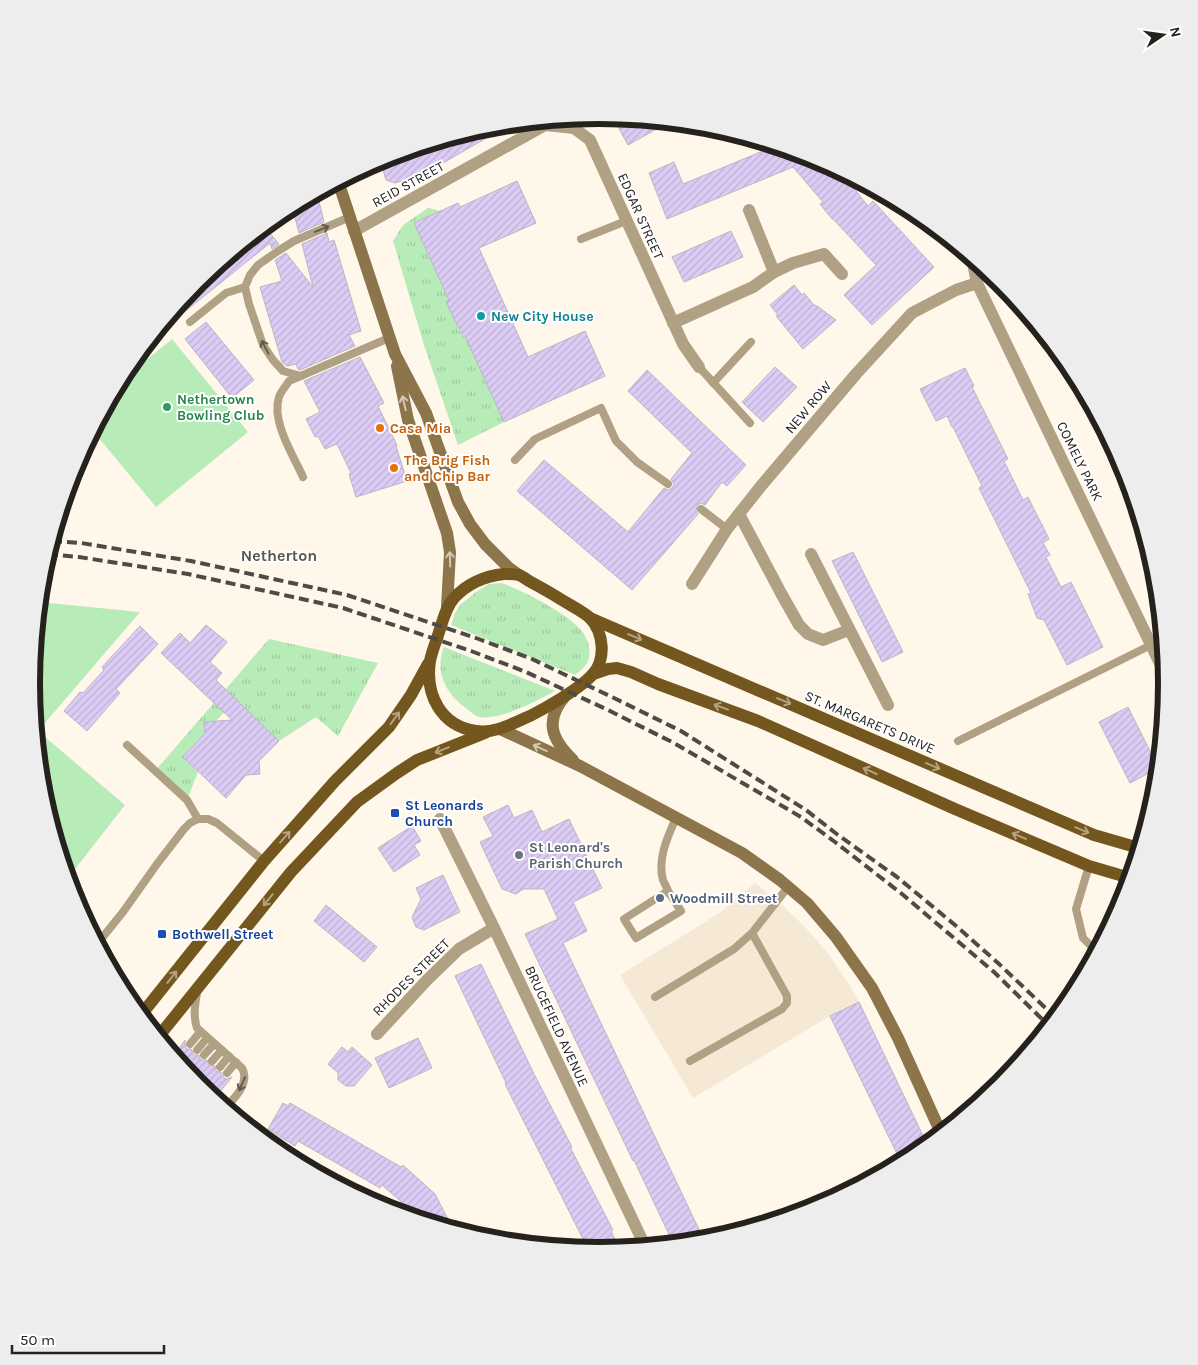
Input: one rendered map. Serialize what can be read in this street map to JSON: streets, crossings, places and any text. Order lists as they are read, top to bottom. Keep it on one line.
{"streets":{"main road":["ST. MARGARETS DRIVE"],"street":["REID STREET","EDGAR STREET","NEW ROW","COMELY PARK","RHODES STREET","BRUCEFIELD AVENUE"]},"crossings":[["REID STREET","EDGAR STREET"],["NEW ROW","COMELY PARK"],["RHODES STREET","BRUCEFIELD AVENUE"]],"districts":["Netherton"],"places":{"other":["New City House","Nethertown Bowling Club","Casa Mia","The Brig Fish and Chip Bar","St Leonard's Parish Church","Woodmill Street"],"transit":["St Leonards Church","Bothwell Street"]},"scale_bar":"50 m","north":"right"}
